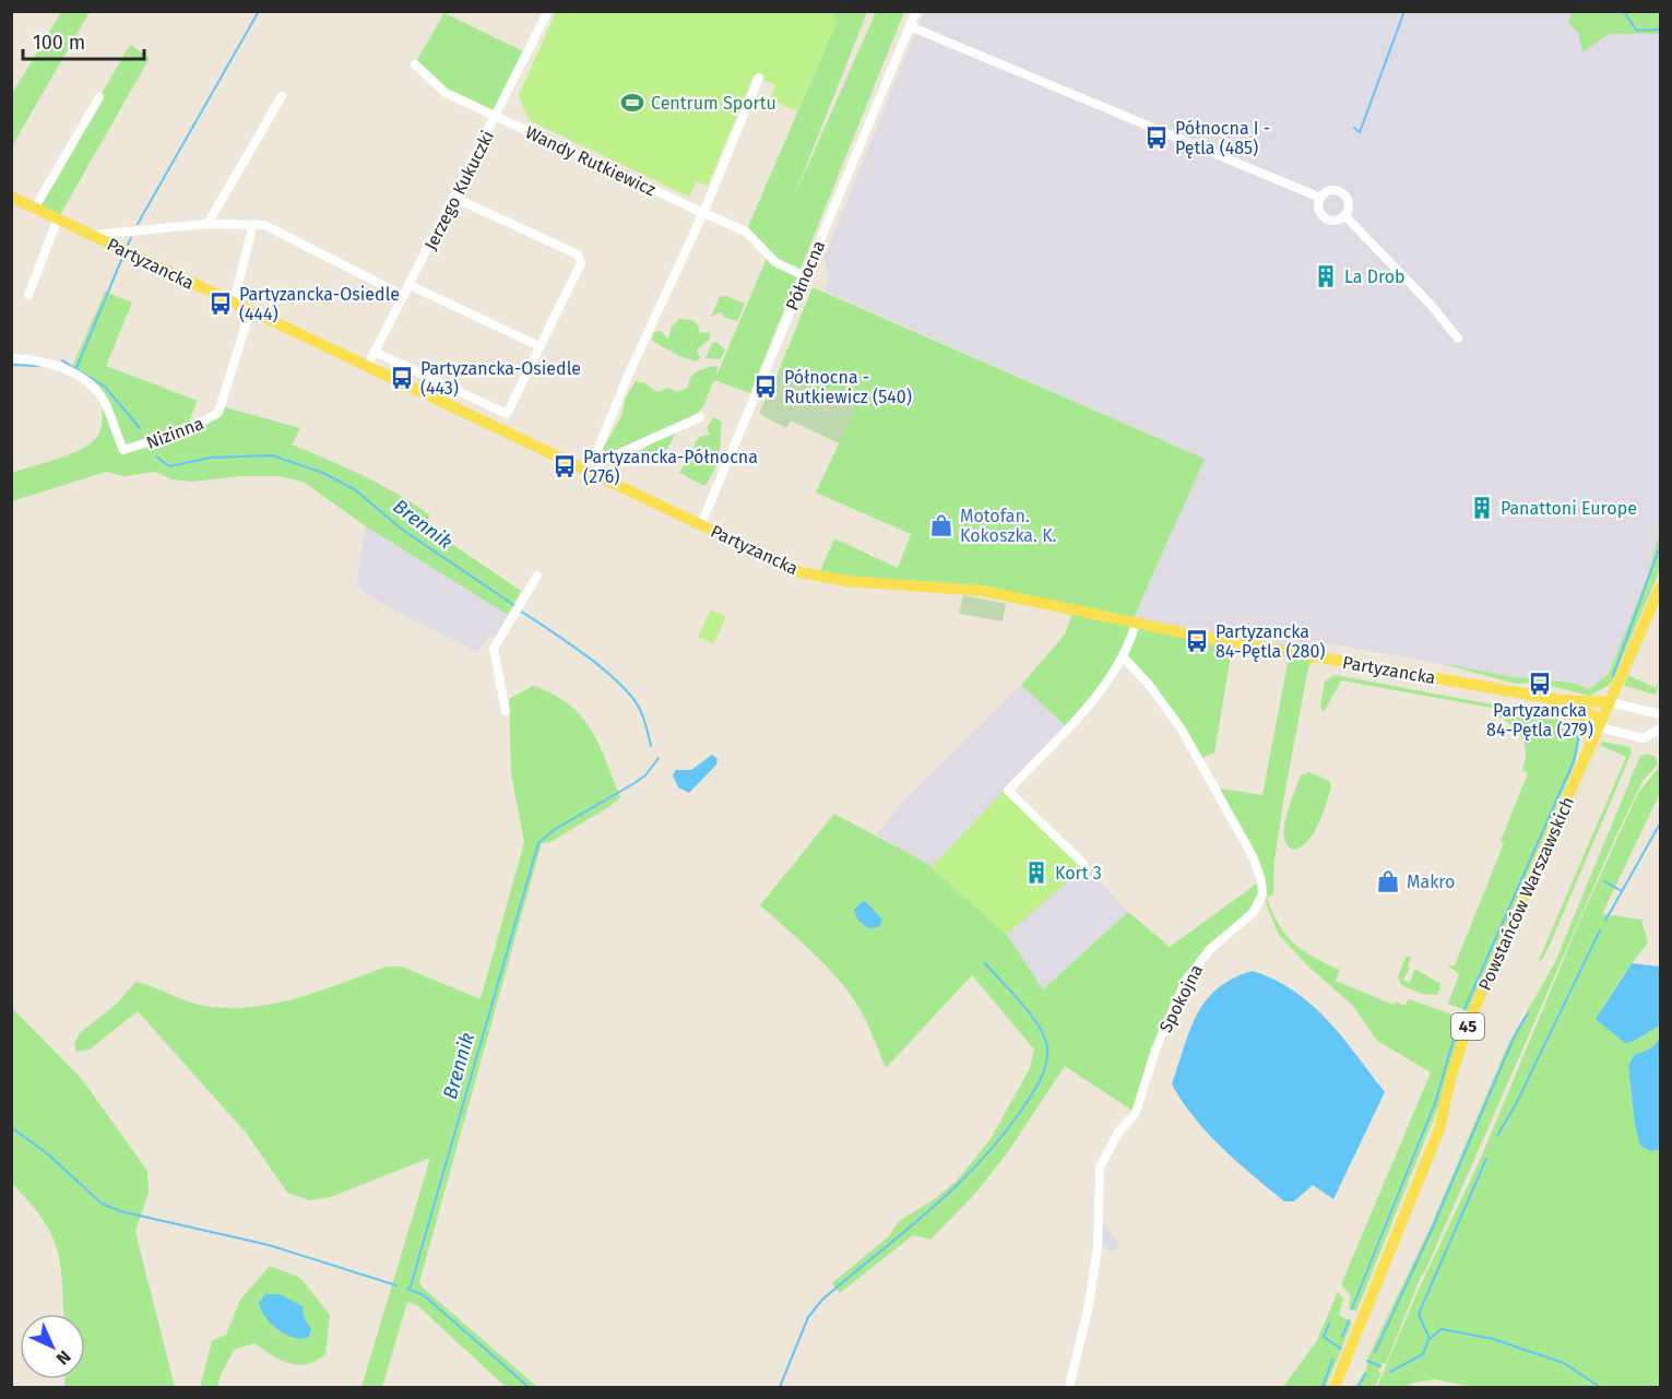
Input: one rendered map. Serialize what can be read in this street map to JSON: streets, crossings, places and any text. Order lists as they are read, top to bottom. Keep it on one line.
{"streets":{"main road":["Partyzancka","Powstańców Warszawskich","45"],"street":["Wandy Rutkiewicz","Jerzego Kukuczki","Północna","Nizinna","Spokojna"]},"crossings":[["Wandy Rutkiewicz","Jerzego Kukuczki"],["Wandy Rutkiewicz","Północna"],["Jerzego Kukuczki","Partyzancka"],["Partyzancka","Północna"],["Partyzancka","Nizinna"],["Partyzancka","Powstańców Warszawskich"]],"water":["Brennik"],"places":{"sports":["Centrum Sportu"],"bus stop":["Północna I - Pętla (485)","Partyzancka-Osiedle (444)","Partyzancka-Osiedle (443)","Północna - Rutkiewicz (540)","Partyzancka-Północna (276)","Partyzancka 84-Pętla (280)","Partyzancka 84-Pętla (279)"],"building":["La Drob","Panattoni Europe","Kort 3"],"shop":["Motofan. Kokoszka. K.","Makro"]},"scale_bar":"100 m","north":"bottom right"}
